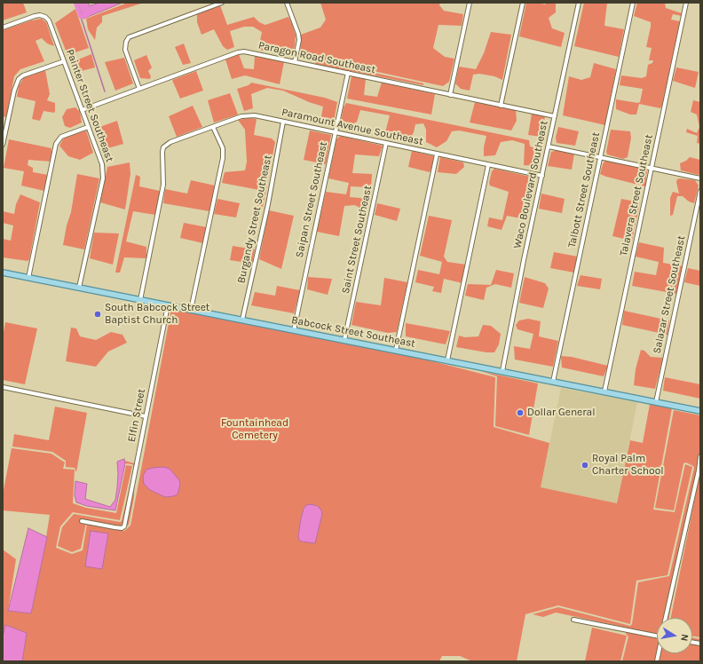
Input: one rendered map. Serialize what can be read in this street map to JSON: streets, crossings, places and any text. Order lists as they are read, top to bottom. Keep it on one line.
{"streets":{"main road":["Babcock Street Southeast"],"street":["Paragon Road Southeast","Painter Street Southeast","Paramount Avenue Southeast","Waco Boulevard Southeast","Talbott Street Southeast","Talavera Street Southeast","Saipan Street Southeast","Burgandy Street Southeast","Saint Street Southeast","Salazar Street Southeast","Elfin Street"]},"crossings":[["Paragon Road Southeast","Painter Street Southeast"],["Paragon Road Southeast","Waco Boulevard Southeast"],["Paragon Road Southeast","Saipan Street Southeast"],["Painter Street Southeast","Babcock Street Southeast"],["Paramount Avenue Southeast","Waco Boulevard Southeast"],["Paramount Avenue Southeast","Saipan Street Southeast"],["Paramount Avenue Southeast","Burgandy Street Southeast"],["Paramount Avenue Southeast","Saint Street Southeast"],["Paramount Avenue Southeast","Babcock Street Southeast"],["Waco Boulevard Southeast","Babcock Street Southeast"],["Talbott Street Southeast","Babcock Street Southeast"],["Talavera Street Southeast","Babcock Street Southeast"],["Saipan Street Southeast","Babcock Street Southeast"],["Burgandy Street Southeast","Babcock Street Southeast"],["Saint Street Southeast","Babcock Street Southeast"],["Salazar Street Southeast","Babcock Street Southeast"],["Babcock Street Southeast","Elfin Street"]],"parks":["Fountainhead Cemetery"],"places":["South Babcock Street Baptist Church","Dollar General","Royal Palm Charter School"],"north":"right"}
